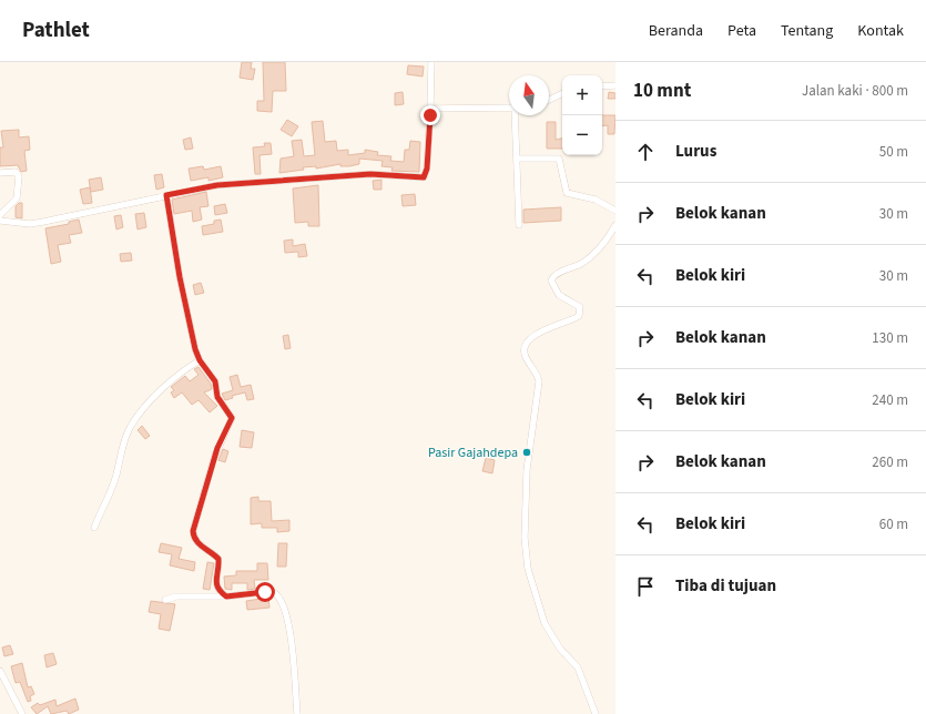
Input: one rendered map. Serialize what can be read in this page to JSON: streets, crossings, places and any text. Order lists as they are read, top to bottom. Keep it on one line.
{"places":["Pasir Gajahdepa"],"north":"top","page":{"header":"Pathlet","nav":["Beranda","Peta","Tentang","Kontak"],"heading":["10 mnt","Jalan kaki · 800 m"],"map_buttons":["+","−"],"list":[["Lurus","50 m"],["Belok kanan","30 m"],["Belok kiri","30 m"],["Belok kanan","130 m"],["Belok kiri","240 m"],["Belok kanan","260 m"],["Belok kiri","60 m"],"Tiba di tujuan"]}}
